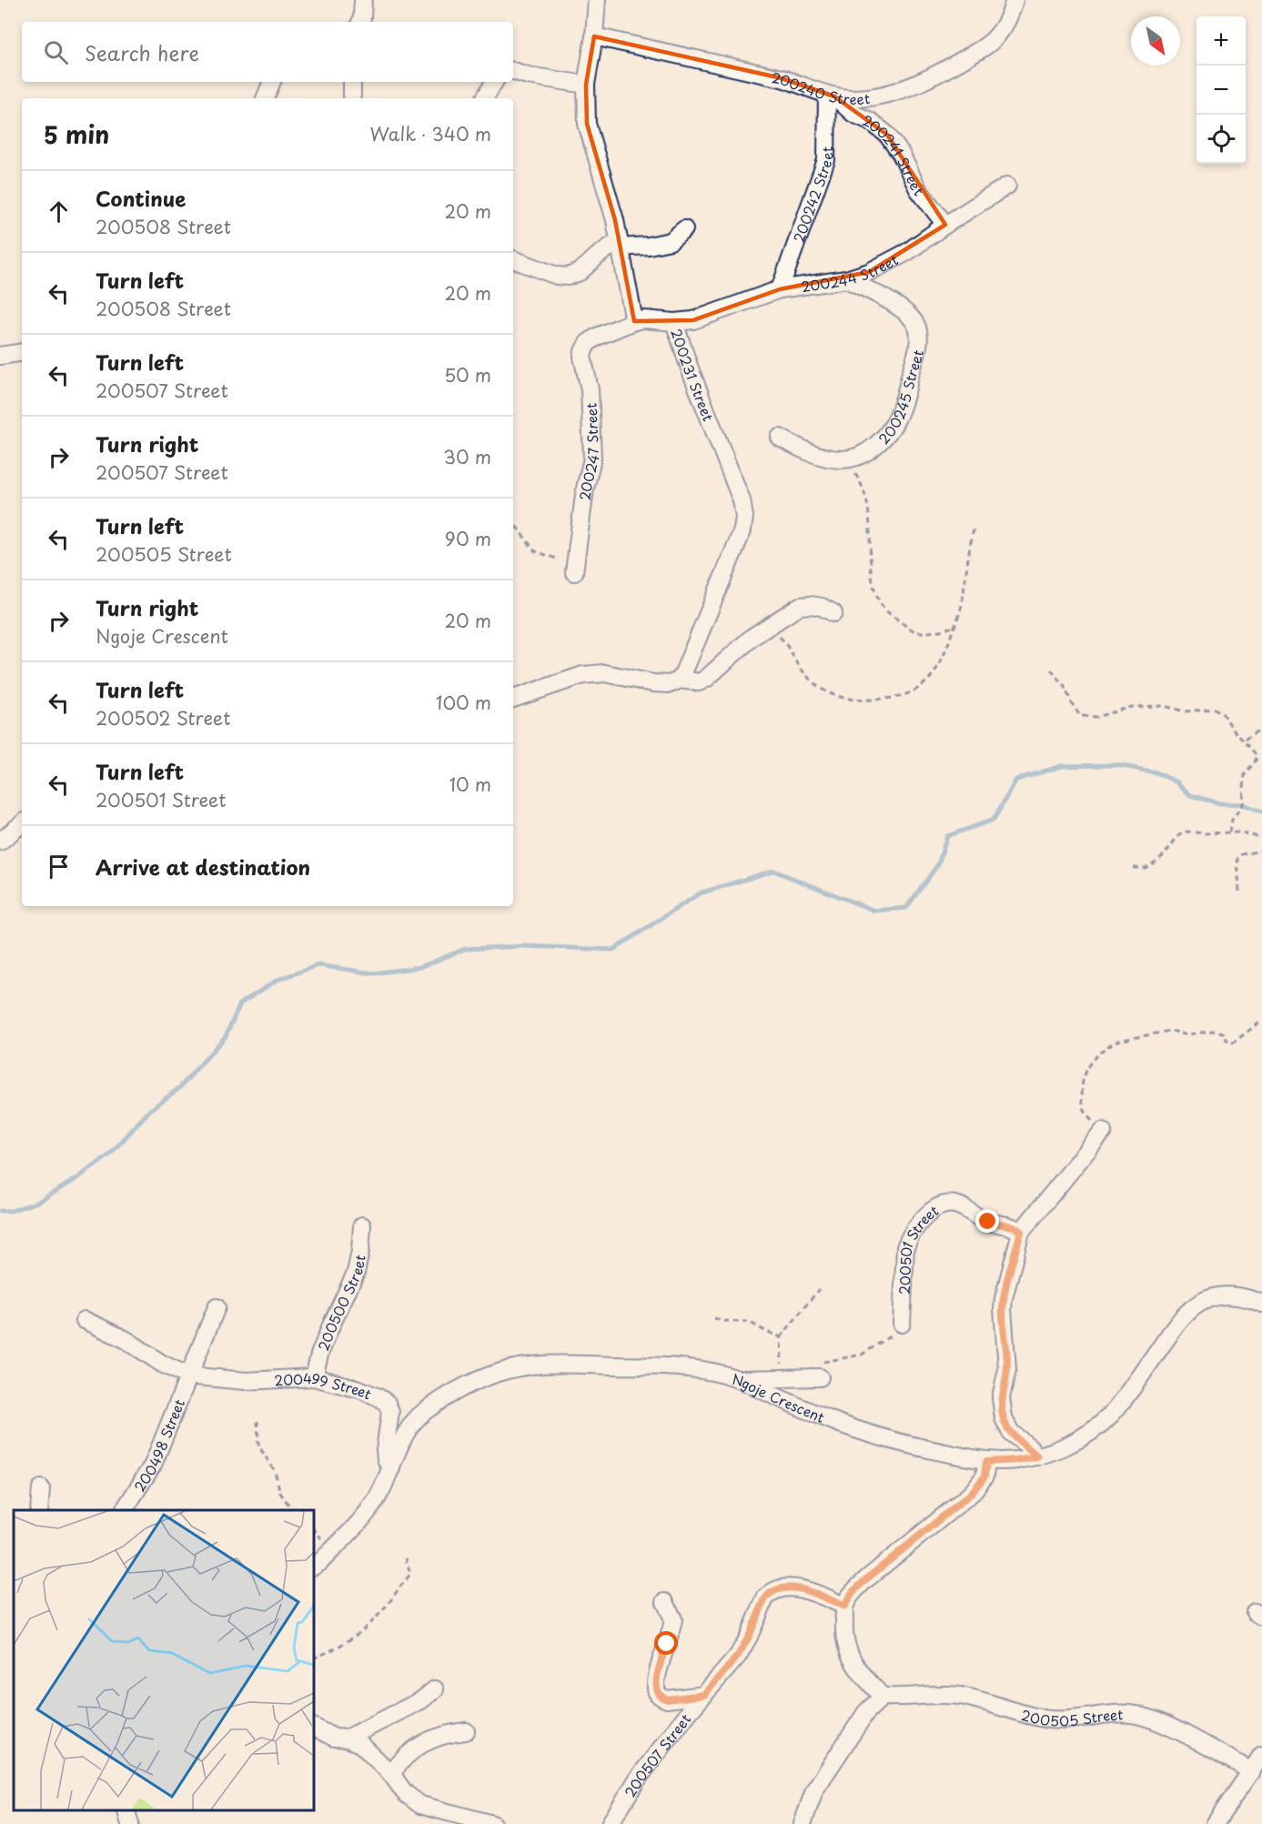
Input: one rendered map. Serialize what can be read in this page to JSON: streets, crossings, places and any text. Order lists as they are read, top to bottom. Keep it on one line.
{"streets":{"street":["200240 Street","200241 Street","200242 Street","200244 Street","200231 Street","200245 Street","200247 Street","200501 Street","200500 Street","200499 Street","Ngoje Crescent","200498 Street","200505 Street","200507 Street"]},"crossings":[["200240 Street","200241 Street"],["200240 Street","200242 Street"],["200241 Street","200242 Street"],["200241 Street","200244 Street"],["200242 Street","200244 Street"],["200244 Street","200231 Street"],["200244 Street","200245 Street"],["200231 Street","200247 Street"],["200500 Street","200499 Street"],["200499 Street","Ngoje Crescent"],["200499 Street","200498 Street"]],"north":"bottom right","page":{"map_buttons":["+","−"],"search":"Search here","heading":["5 min","Walk · 340 m"],"list":[["Continue","200508 Street","20 m"],["Turn left","200508 Street","20 m"],["Turn left","200507 Street","50 m"],["Turn right","200507 Street","30 m"],["Turn left","200505 Street","90 m"],["Turn right","Ngoje Crescent","20 m"],["Turn left","200502 Street","100 m"],["Turn left","200501 Street","10 m"],"Arrive at destination"]}}
